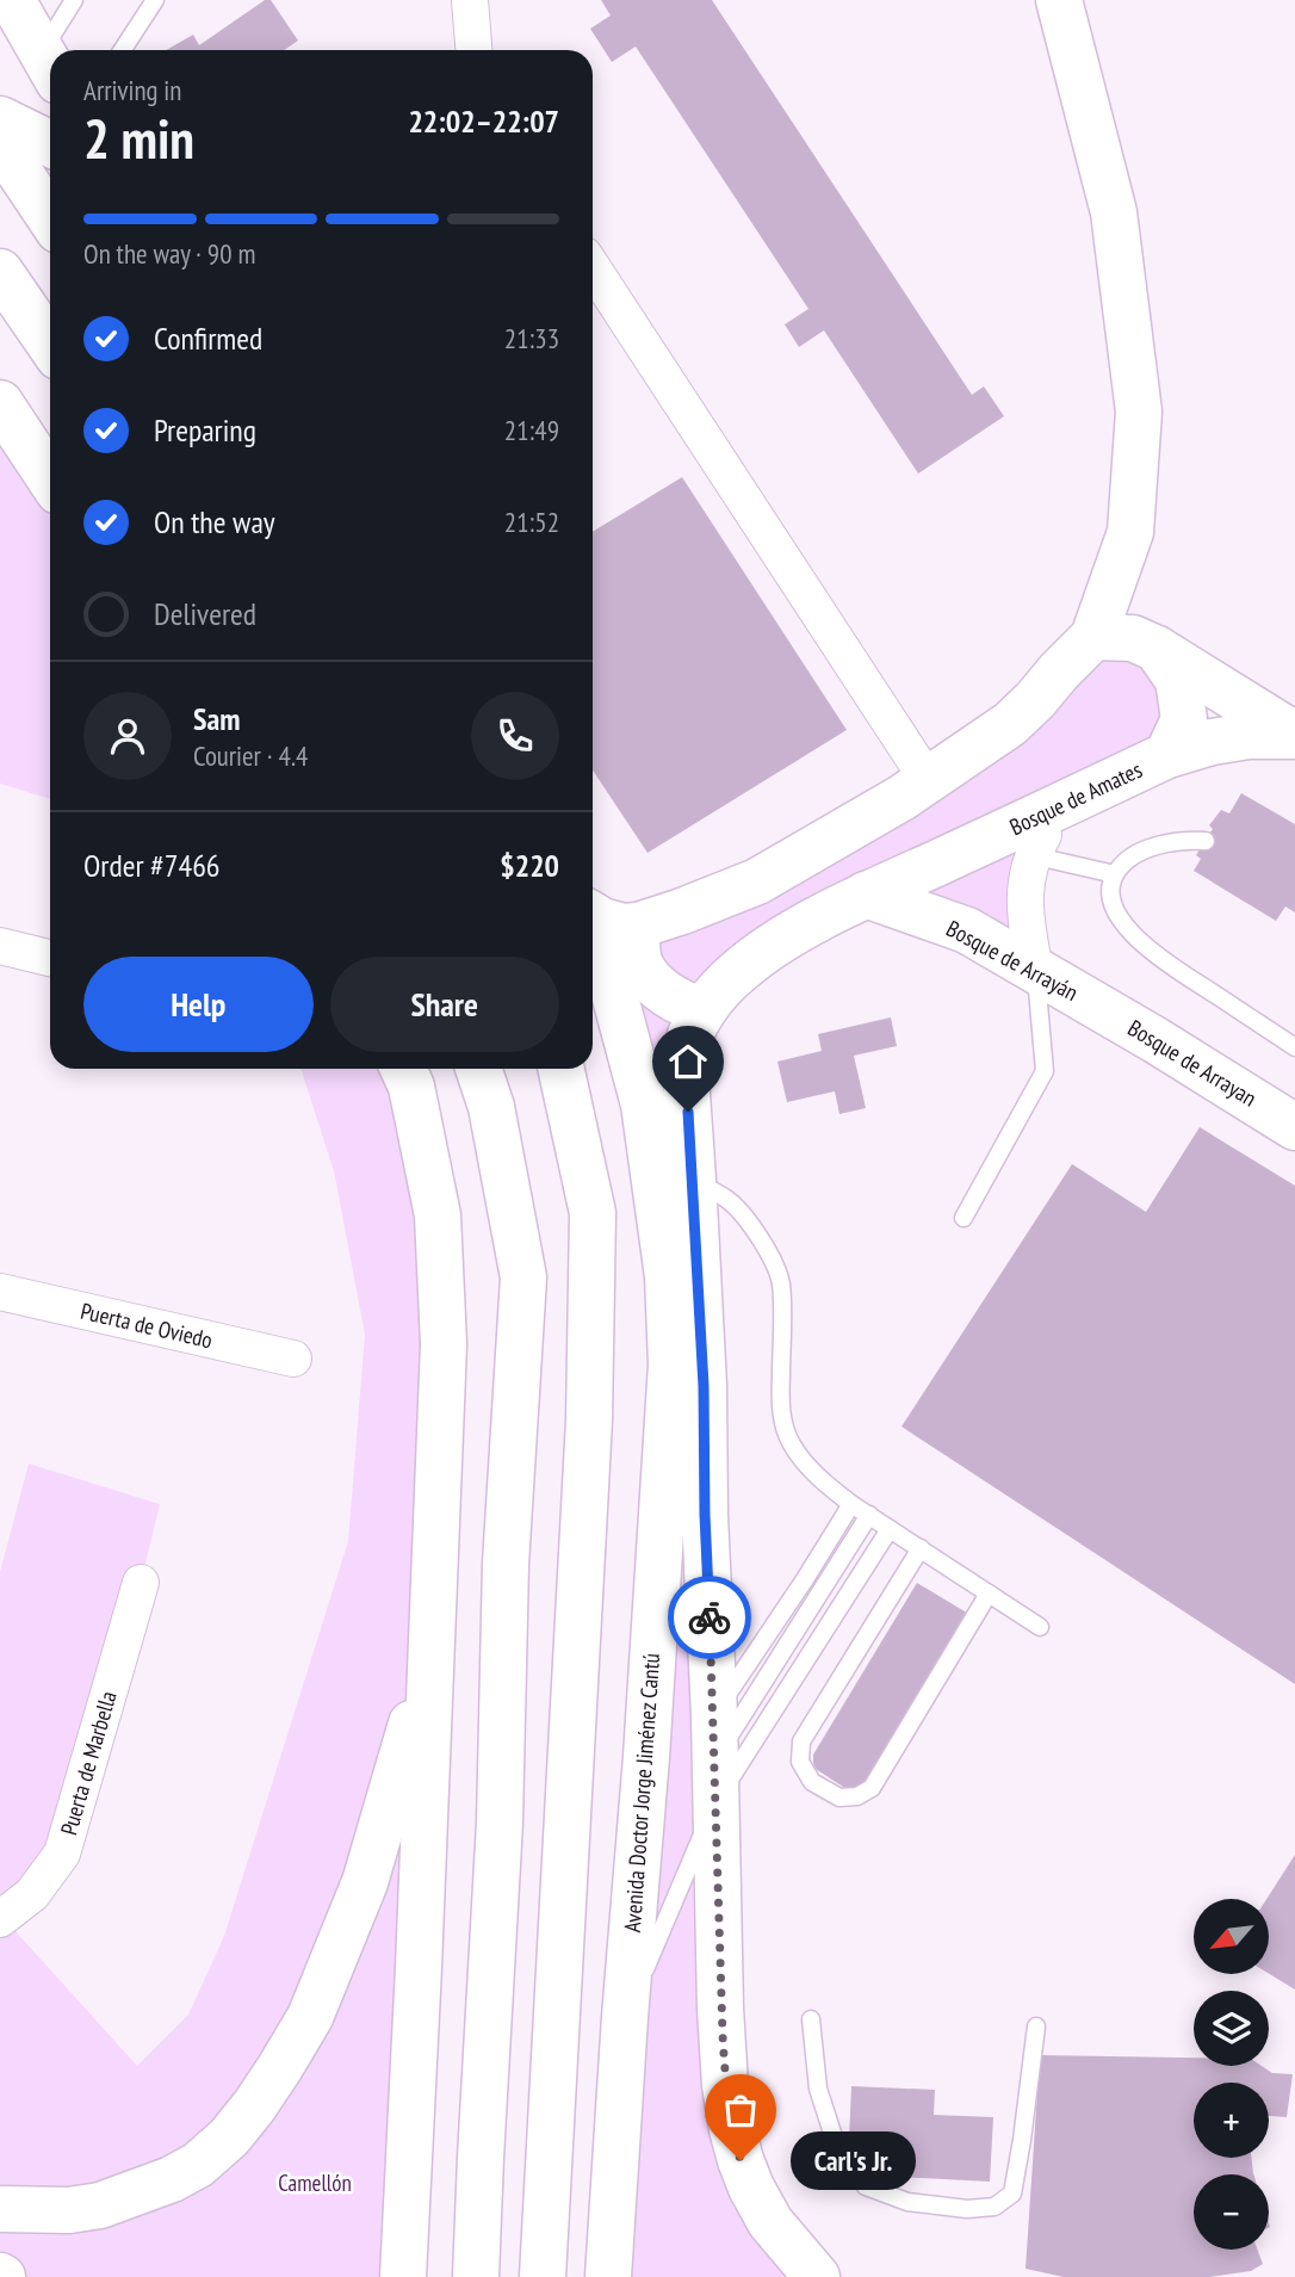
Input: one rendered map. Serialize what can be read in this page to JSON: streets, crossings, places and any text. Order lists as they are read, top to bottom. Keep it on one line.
{"streets":{"street":["Bosque de Amates","Bosque de Arrayán","Bosque de Arrayan","Puerta de Oviedo","Puerta de Marbella","Avenida Doctor Jorge Jiménez Cantú"]},"crossings":[["Bosque de Amates","Bosque de Arrayán"],["Bosque de Arrayán","Bosque de Arrayan"]],"parks":["Camellón"],"places":["Carl's Jr."],"north":"bottom left","page":{"heading":["2 min","Arriving in","22:02–22:07"],"panel":["Sam","Courier · 4.4","Order #7466","$220"],"bar":"On the way · 90 m","list":[["Confirmed","21:33"],["Preparing","21:49"],["On the way","21:52"],"Delivered"],"buttons":["Help","Share"],"map_buttons":["+","−"],"bubble":"Carl's Jr."}}
